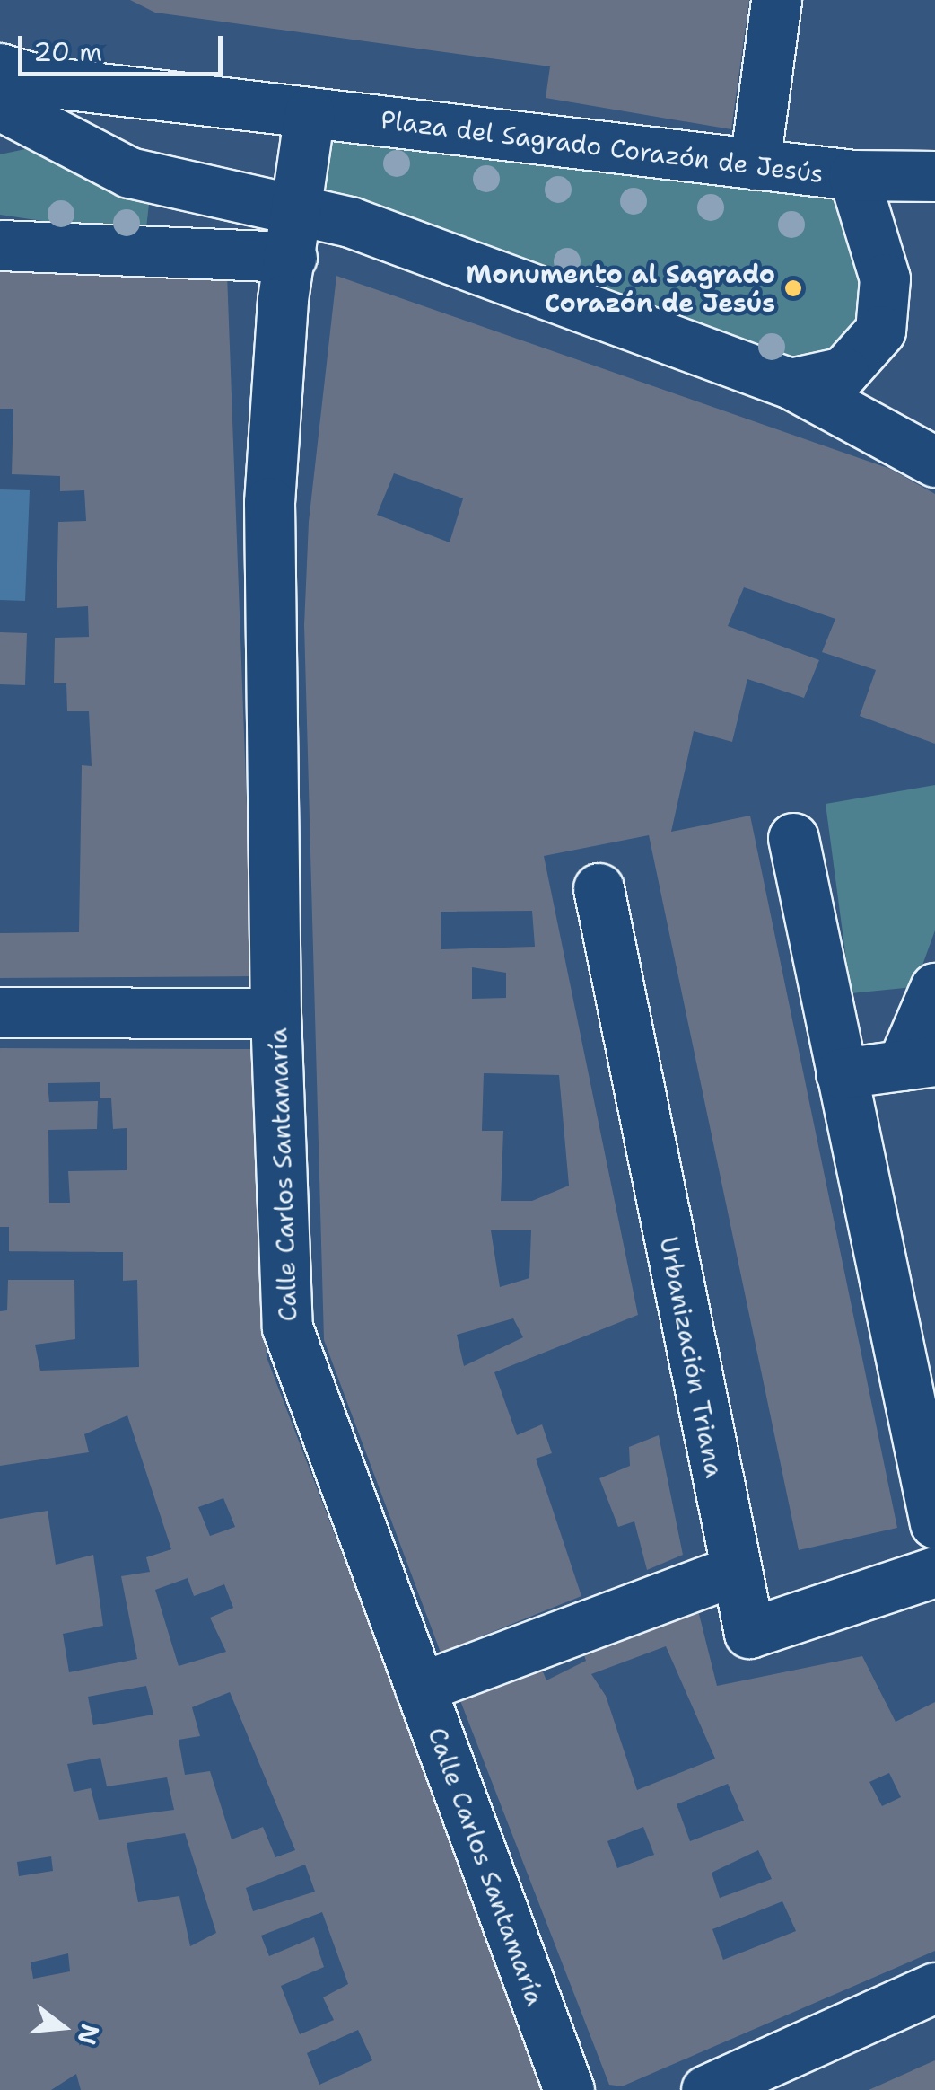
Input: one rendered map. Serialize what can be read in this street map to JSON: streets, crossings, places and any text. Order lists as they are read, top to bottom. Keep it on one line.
{"streets":{"street":["Plaza del Sagrado Corazón de Jesús","Calle Carlos Santamaría","Urbanización Triana"]},"places":["Monumento al Sagrado Corazón de Jesús"],"scale_bar":"20 m","north":"right"}
